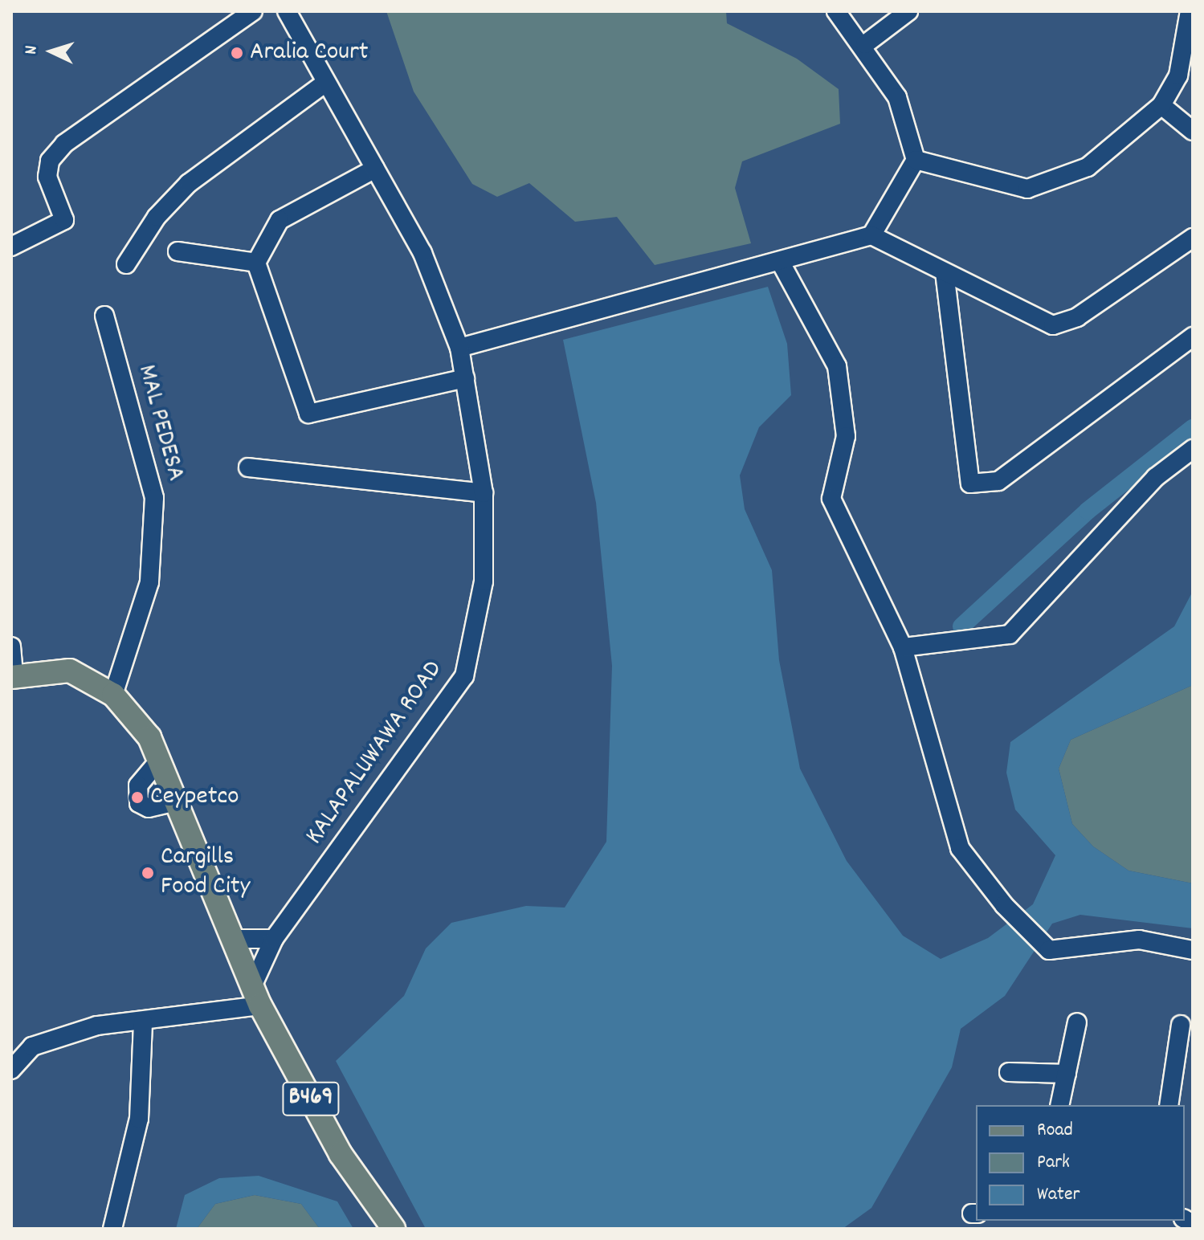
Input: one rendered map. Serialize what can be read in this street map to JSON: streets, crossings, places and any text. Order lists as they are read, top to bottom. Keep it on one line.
{"streets":{"main road":["B469"],"street":["MAL PEDESA","KALAPALUWAWA ROAD"]},"crossings":[["MAL PEDESA","B469"],["KALAPALUWAWA ROAD","B469"]],"places":["Aralia Court","Ceypetco","Cargills Food City"],"legend":["Road","Park","Water"],"north":"left"}
